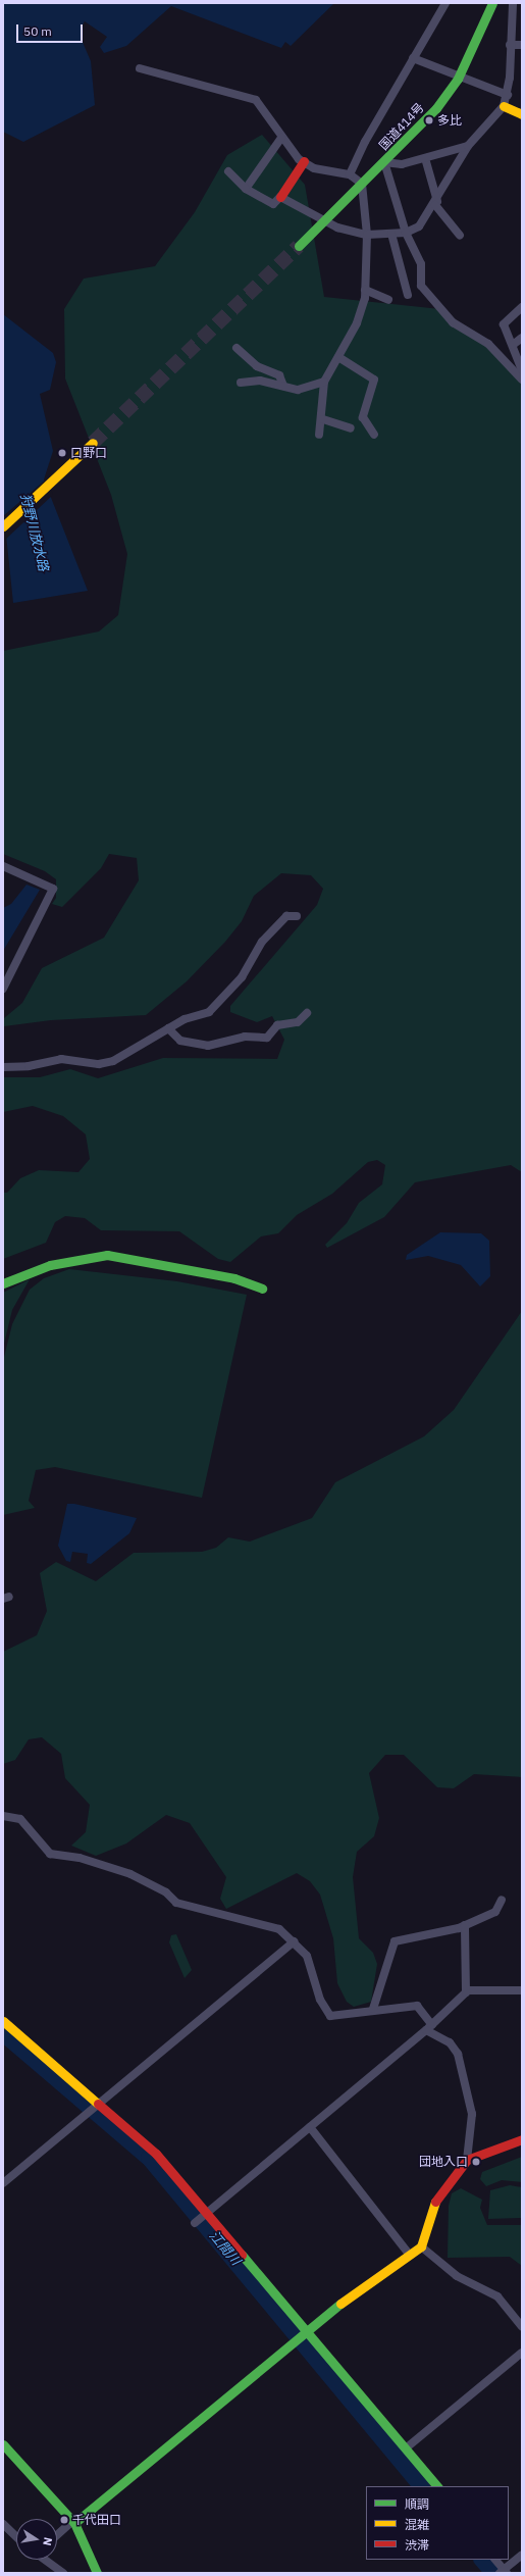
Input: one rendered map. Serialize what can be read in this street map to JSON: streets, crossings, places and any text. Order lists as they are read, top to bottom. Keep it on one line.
{"streets":{"main road":["国道414号"]},"water":["狩野川放水路","江間川"],"places":["多比","口野口","団地入口","千代田口"],"legend":["順調","混雑","渋滞"],"scale_bar":"50 m","north":"right"}
